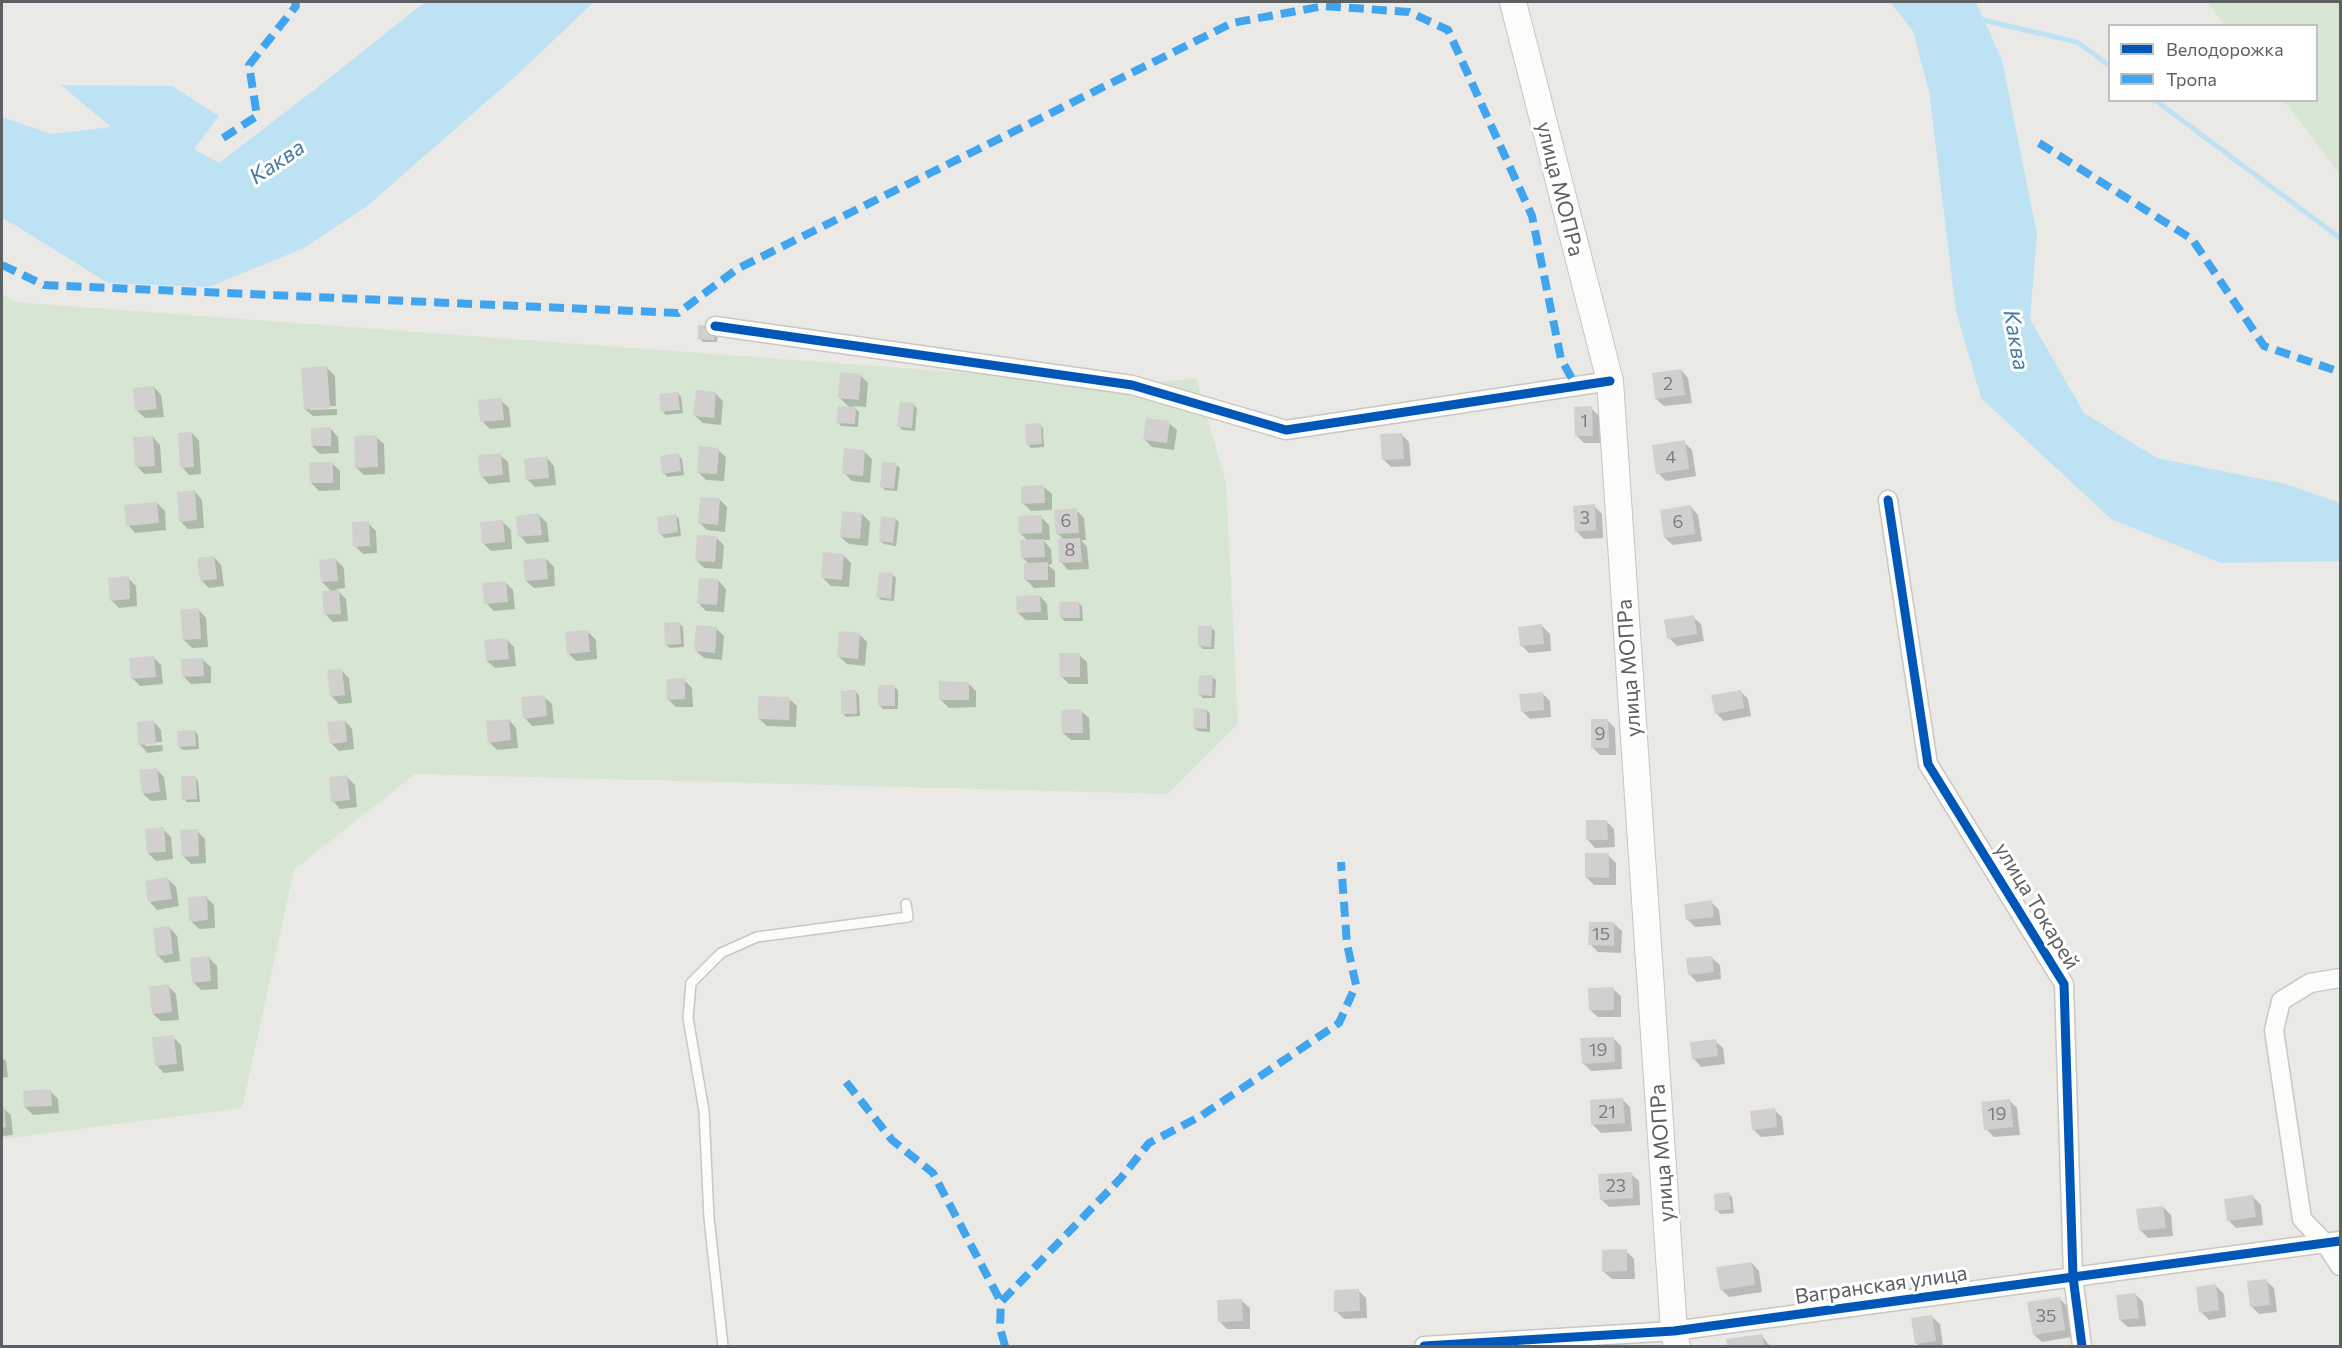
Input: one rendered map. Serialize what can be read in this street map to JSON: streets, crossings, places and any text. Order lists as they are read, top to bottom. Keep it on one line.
{"streets":{"main road":["улица МОПРа"],"street":["улица Токарей","Вагранская улица"]},"crossings":[["улица МОПРа","Вагранская улица"],["улица Токарей","Вагранская улица"]],"water":["Каква"],"house_numbers":["2","1","4","3","6","6","8","9","15","19","21","19","23","35"],"legend":["Велодорожка","Тропа"]}
